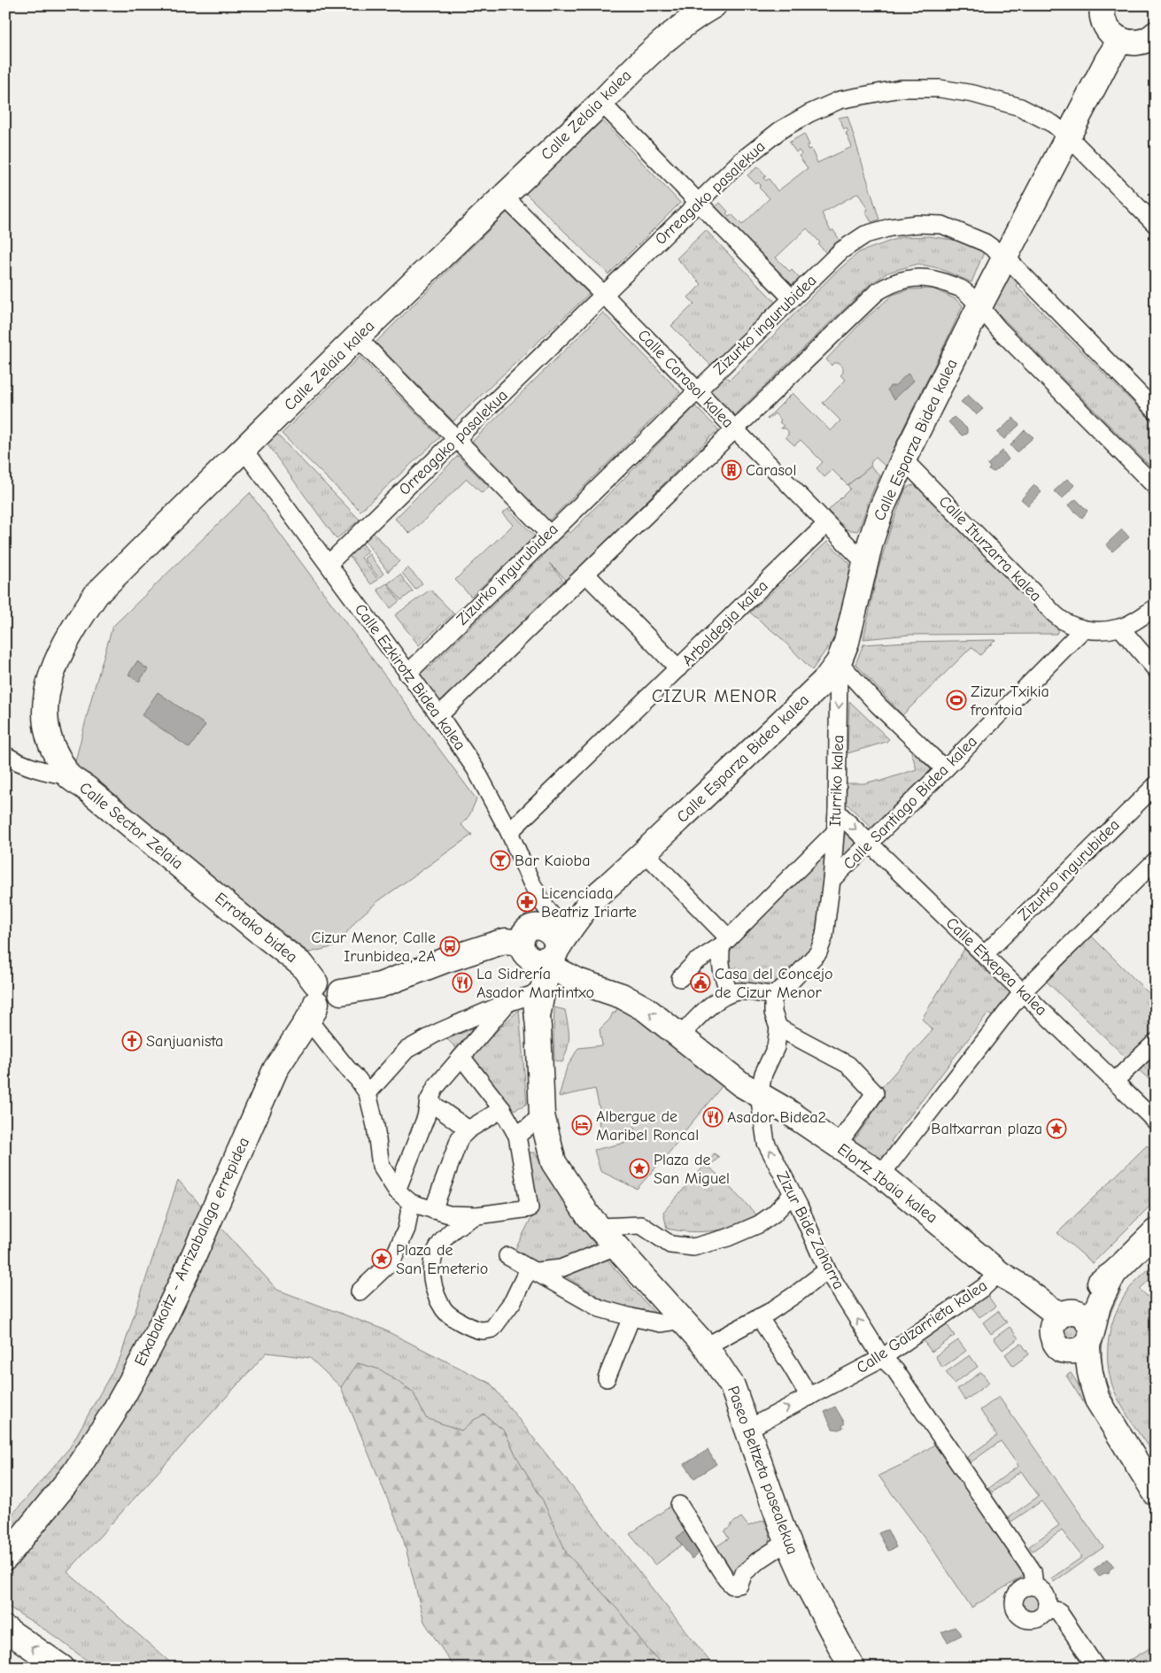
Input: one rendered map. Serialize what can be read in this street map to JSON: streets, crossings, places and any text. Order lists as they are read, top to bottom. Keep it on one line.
{"streets":{"main road":["Calle Zelaia kalea","Calle Esparza Bidea kalea","Calle Sector Zelaia","Errotako bidea","Elortz Ibaia kalea","Etxabakoitz - Arrizabalaga errepidea","Paseo Beltzeta pasealekua"],"street":["Orreagako pasalekua","Zizurko ingurubidea","Calle Carasol kalea","Calle Iturzarra kalea","Arboldegia kalea","Calle Ezkirotz Bidea kalea","Iturriko kalea","Calle Santiago Bidea kalea","Calle Etxepea kalea","Zizur Bide Zaharra","Calle Galzarrieta kalea"]},"crossings":[["Calle Zelaia kalea","Calle Carasol kalea"],["Calle Zelaia kalea","Calle Ezkirotz Bidea kalea"],["Calle Zelaia kalea","Calle Sector Zelaia"],["Orreagako pasalekua","Calle Carasol kalea"],["Orreagako pasalekua","Calle Esparza Bidea kalea"],["Zizurko ingurubidea","Calle Carasol kalea"],["Zizurko ingurubidea","Calle Esparza Bidea kalea"],["Zizurko ingurubidea","Calle Ezkirotz Bidea kalea"],["Zizurko ingurubidea","Calle Etxepea kalea"],["Calle Carasol kalea","Calle Esparza Bidea kalea"],["Calle Carasol kalea","Arboldegia kalea"],["Calle Esparza Bidea kalea","Calle Iturzarra kalea"],["Calle Esparza Bidea kalea","Calle Ezkirotz Bidea kalea"],["Calle Esparza Bidea kalea","Iturriko kalea"],["Calle Esparza Bidea kalea","Paseo Beltzeta pasealekua"],["Calle Iturzarra kalea","Calle Santiago Bidea kalea"],["Arboldegia kalea","Calle Ezkirotz Bidea kalea"],["Iturriko kalea","Calle Santiago Bidea kalea"],["Iturriko kalea","Calle Etxepea kalea"],["Calle Santiago Bidea kalea","Calle Etxepea kalea"],["Calle Sector Zelaia","Errotako bidea"],["Errotako bidea","Etxabakoitz - Arrizabalaga errepidea"],["Elortz Ibaia kalea","Zizur Bide Zaharra"],["Elortz Ibaia kalea","Calle Galzarrieta kalea"],["Zizur Bide Zaharra","Calle Galzarrieta kalea"],["Calle Galzarrieta kalea","Paseo Beltzeta pasealekua"]],"one_way":["Iturriko kalea"],"districts":["CIZUR MENOR"],"places":{"building":["Carasol"],"sports":["Zizur Txikia frontoia"],"bar":["Bar Kaioba"],"pharmacy":["Licenciada Beatriz Iriarte"],"bus stop":["Cizur Menor, Calle Irunbidea, 2A"],"restaurant":["La Sidrería Asador Martintxo","Asador Bidea2"],"public building":["Casa del Concejo de Cizur Menor"],"church":["Sanjuanista"],"hotel":["Albergue de Maribel Roncal"],"place":["Baltxarran plaza","Plaza de San Miguel","Plaza de San Emeterio"]}}
